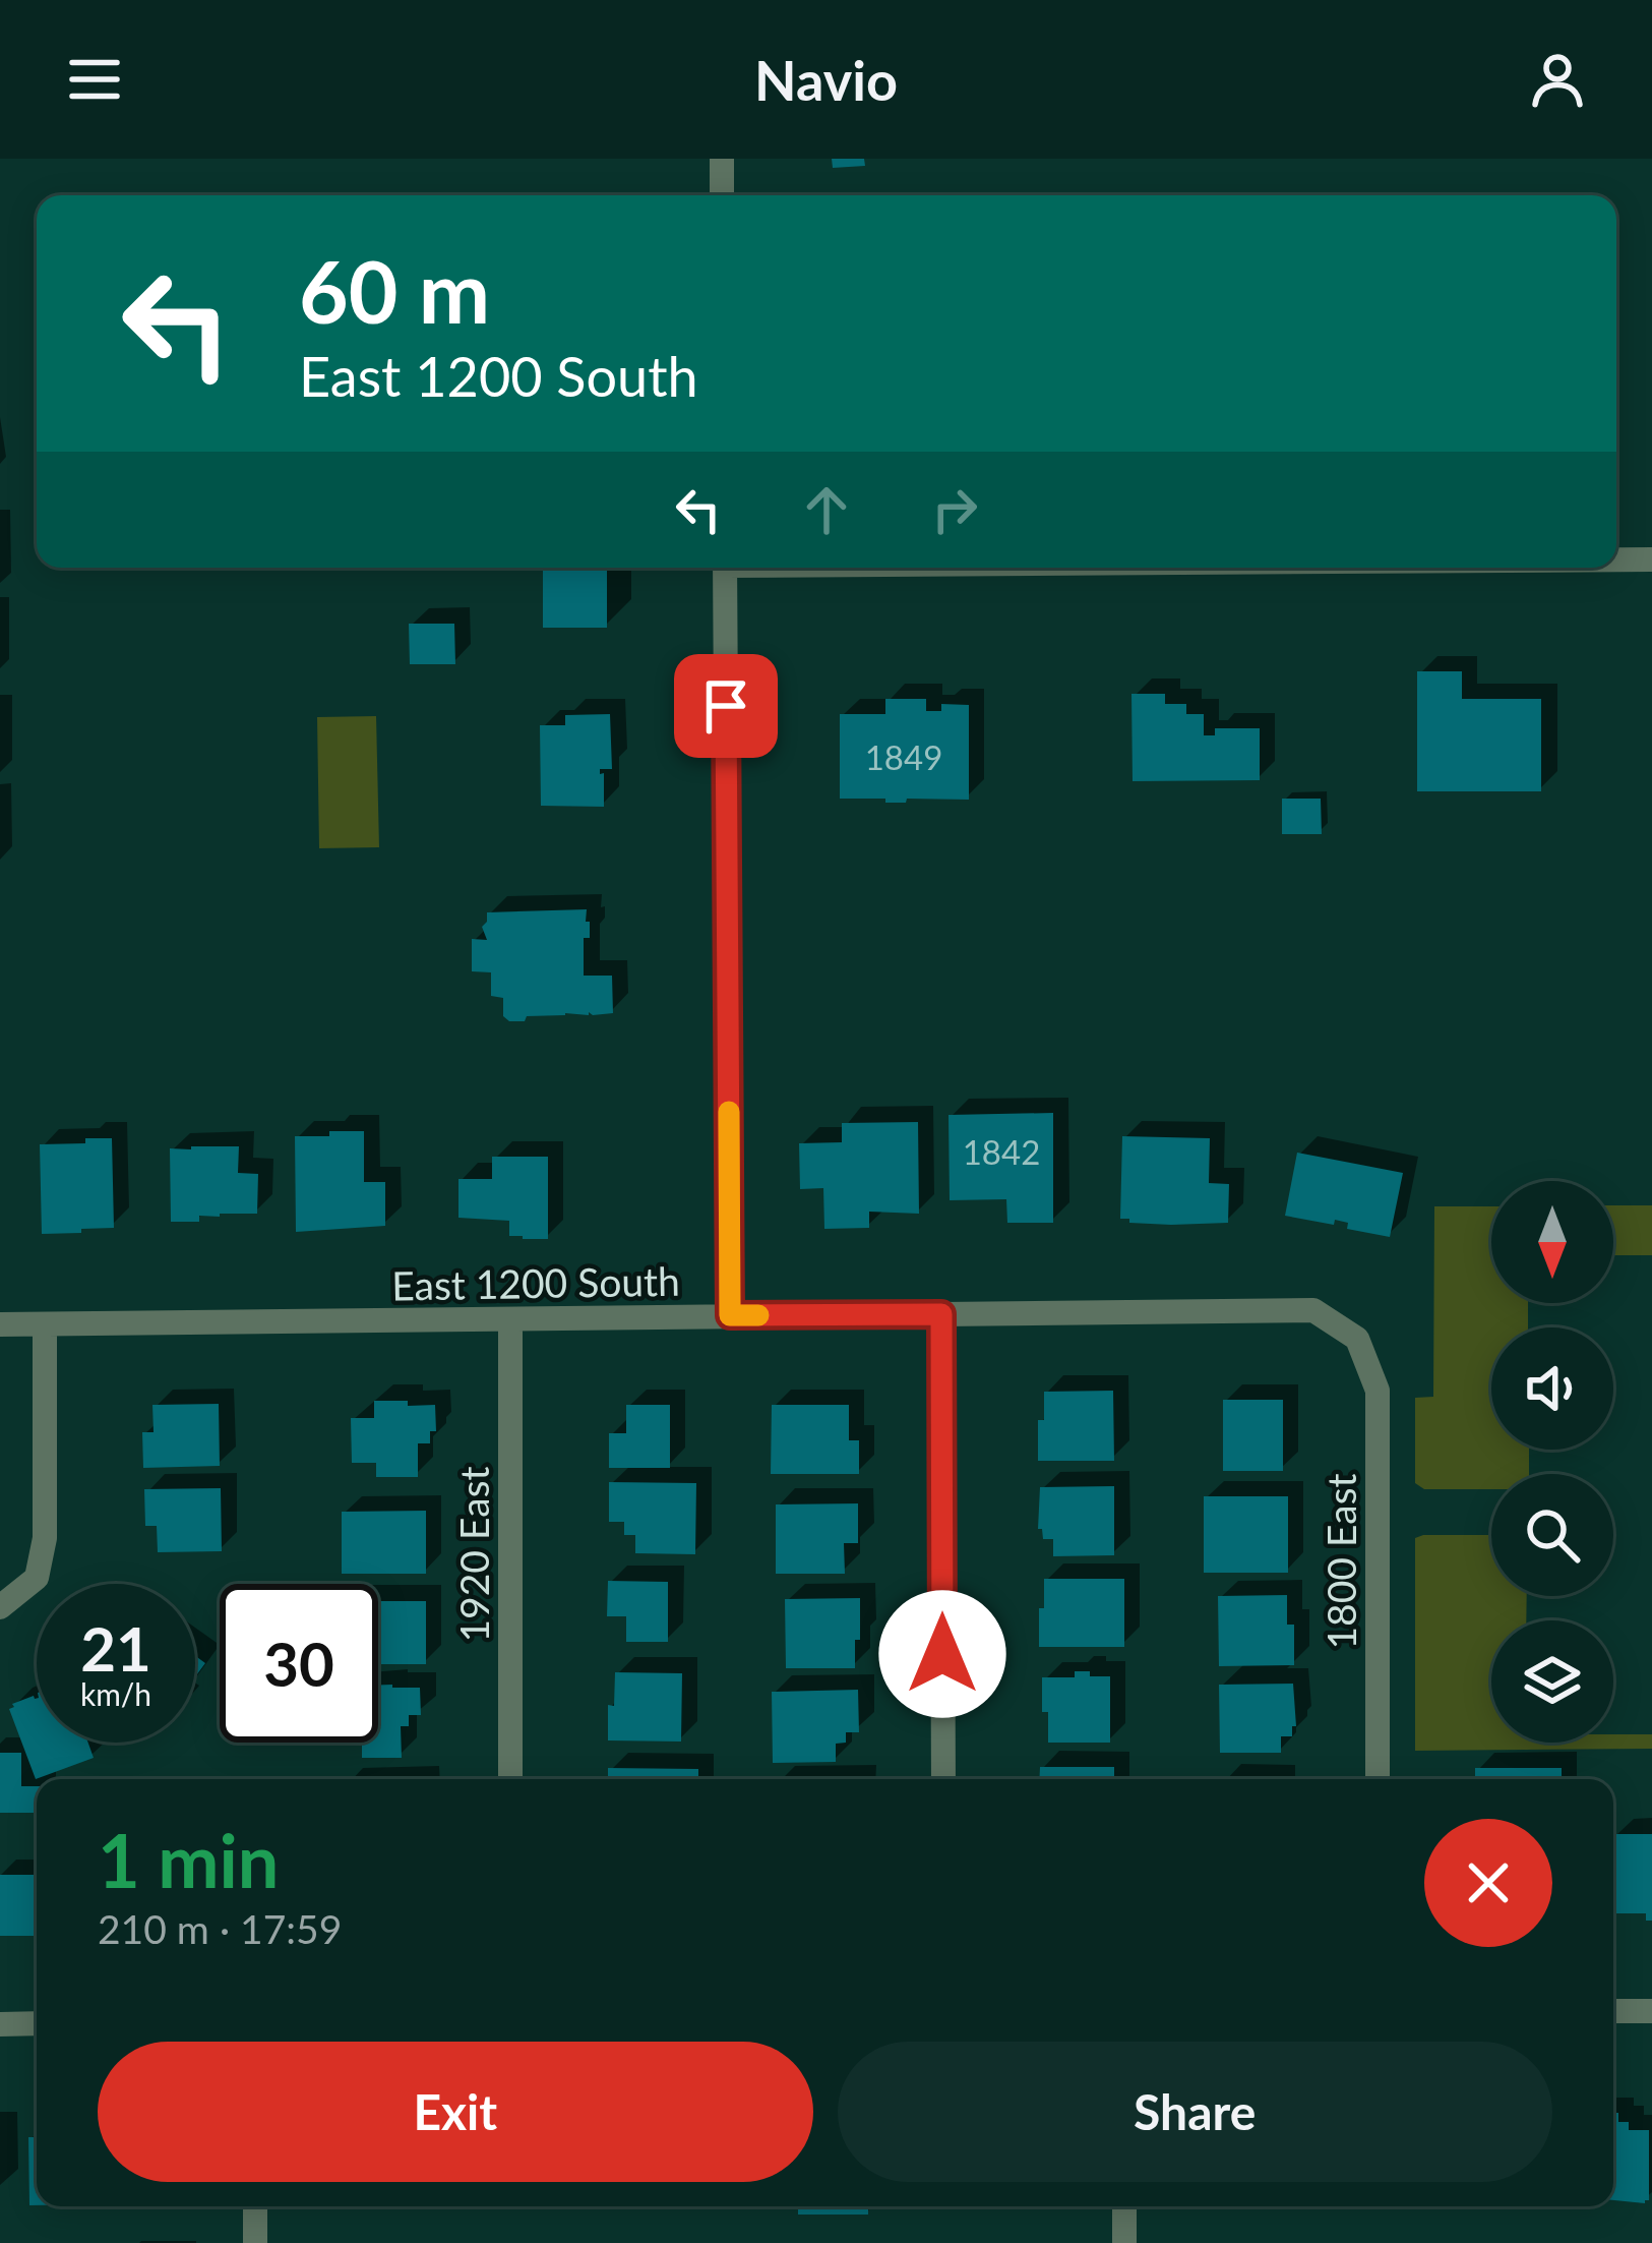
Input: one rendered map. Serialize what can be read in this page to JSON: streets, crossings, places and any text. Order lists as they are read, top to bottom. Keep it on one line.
{"streets":{"street":["East 1200 South","1920 East","1800 East"]},"crossings":[["East 1200 South","1920 East"],["East 1200 South","1800 East"]],"house_numbers":["1849","1842"],"north":"bottom","page":{"header":"Navio","turn":["60 m","East 1200 South"],"speed":"21 km/h","limit":"30","heading":["1 min","210 m · 17:59"],"buttons":["Exit","Share"]}}
